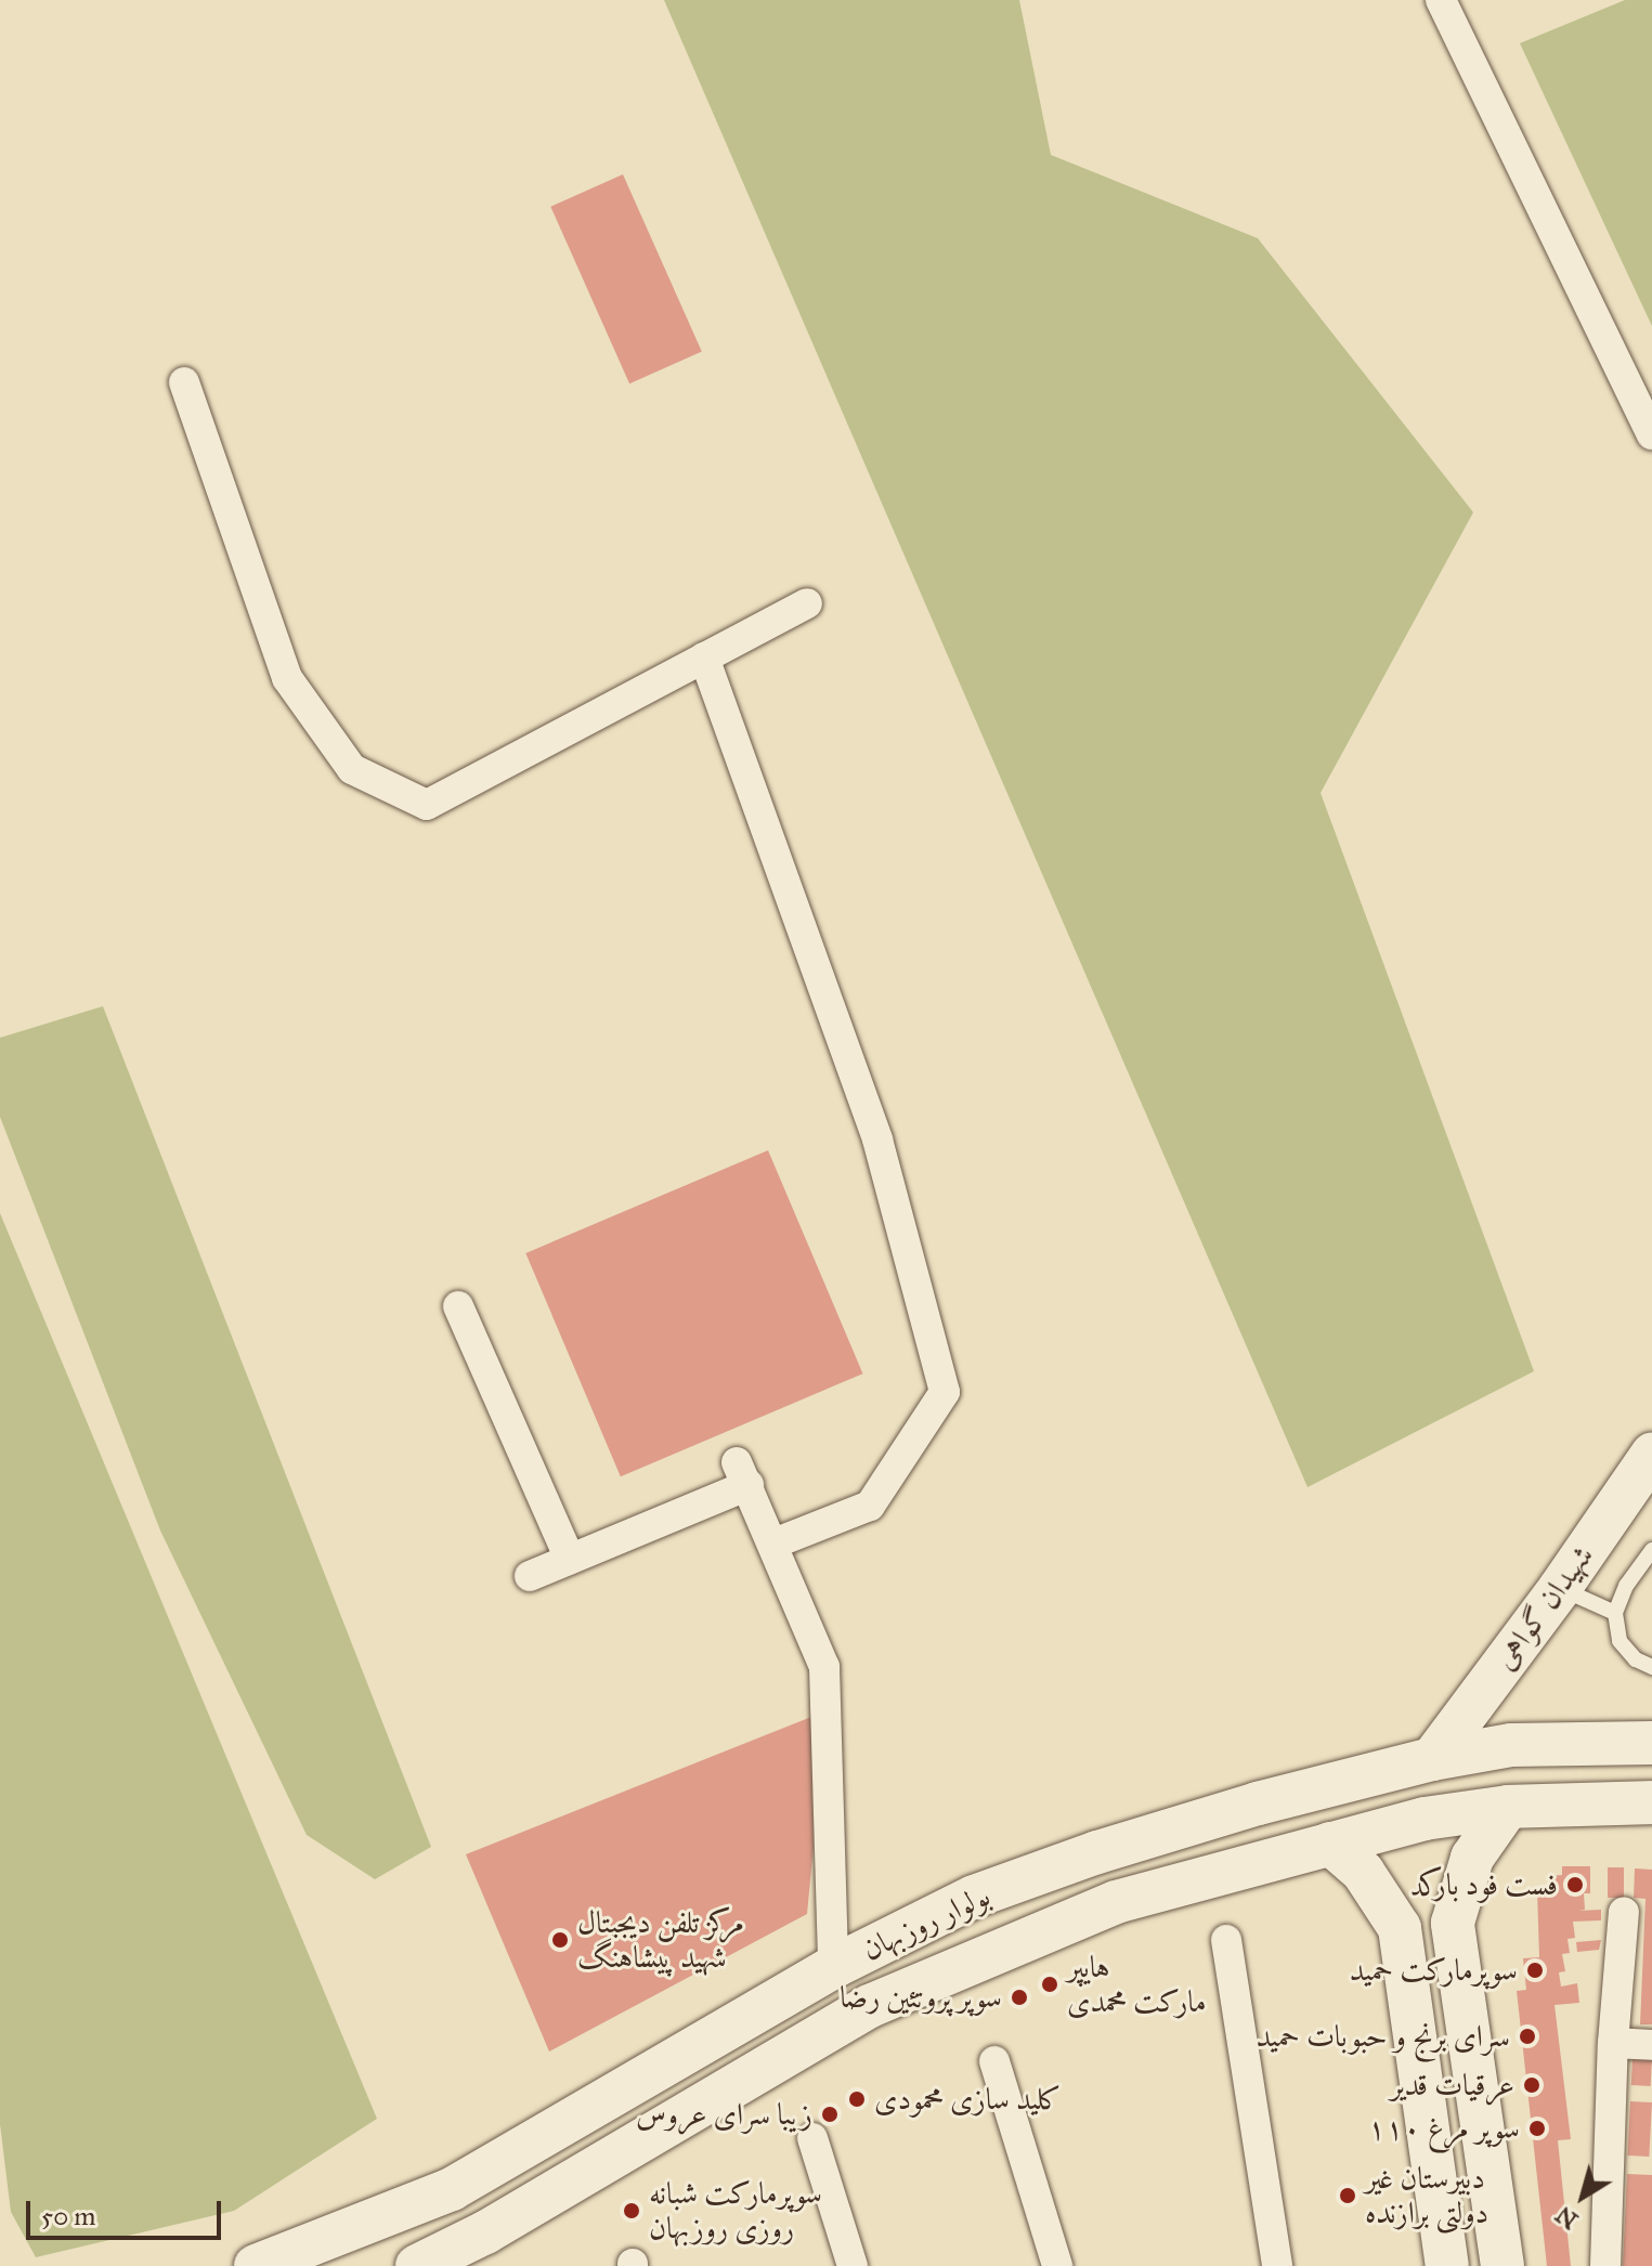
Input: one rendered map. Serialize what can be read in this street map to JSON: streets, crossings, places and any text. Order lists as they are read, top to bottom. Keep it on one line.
{"streets":{"main road":["شهیدان گواهی","بولوار روزبهان"]},"crossings":[["شهیدان گواهی","بولوار روزبهان"]],"places":["فست فود بارکد","مرکز تلفن دیجیتال شهید پیشاهنگ","سوپرمارکت حمید","هایپر مارکت محمدی","سوپر پروتئین رضا","سرای برنج و حبوبات حمید","عرقیات قدیر","کلید سازی محمودی","زیبا سرای عروس","سوپر مرغ ۱۱۰","دبیرستان غیر دولتی برازنده","سوپرمارکت شبانه روزی روزبهان"],"scale_bar":"50 m","north":"bottom left"}
